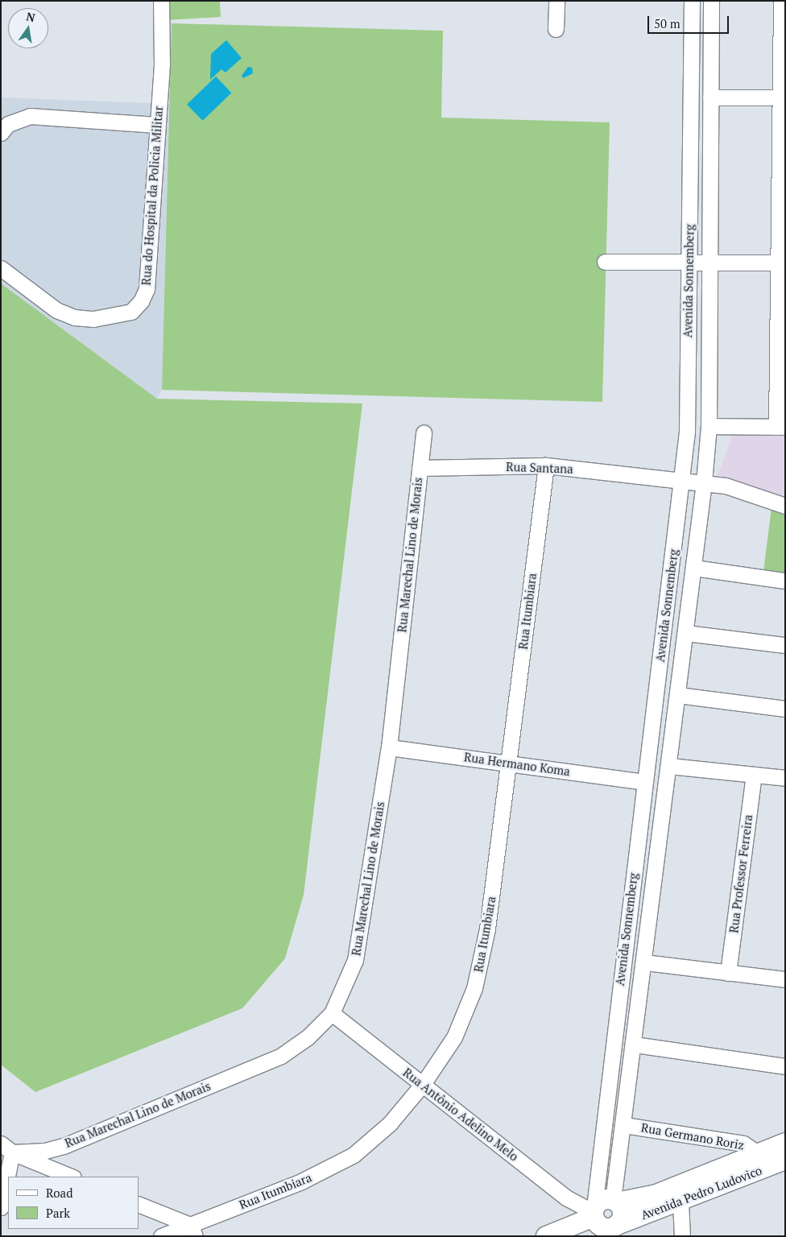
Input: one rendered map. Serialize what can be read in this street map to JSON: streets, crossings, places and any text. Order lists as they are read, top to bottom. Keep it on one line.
{"streets":{"main road":["Avenida Pedro Ludovico"],"street":["Rua do Hospital da Policia Militar","Avenida Sonnemberg","Rua Santana","Rua Marechal Lino de Morais","Rua Itumbiara","Rua Hermano Koma","Rua Professor Ferreira","Rua Antônio Adelino Melo","Rua Germano Roriz"]},"crossings":[["Avenida Sonnemberg","Rua Santana"],["Avenida Sonnemberg","Rua Hermano Koma"],["Avenida Sonnemberg","Rua Antônio Adelino Melo"],["Avenida Sonnemberg","Rua Germano Roriz"],["Avenida Sonnemberg","Avenida Pedro Ludovico"],["Rua Santana","Rua Marechal Lino de Morais"],["Rua Santana","Rua Itumbiara"],["Rua Marechal Lino de Morais","Rua Hermano Koma"],["Rua Marechal Lino de Morais","Rua Antônio Adelino Melo"],["Rua Itumbiara","Rua Hermano Koma"],["Rua Itumbiara","Rua Antônio Adelino Melo"],["Rua Antônio Adelino Melo","Avenida Pedro Ludovico"],["Rua Germano Roriz","Avenida Pedro Ludovico"]],"legend":["Road","Park"],"scale_bar":"50 m","north":"top"}
